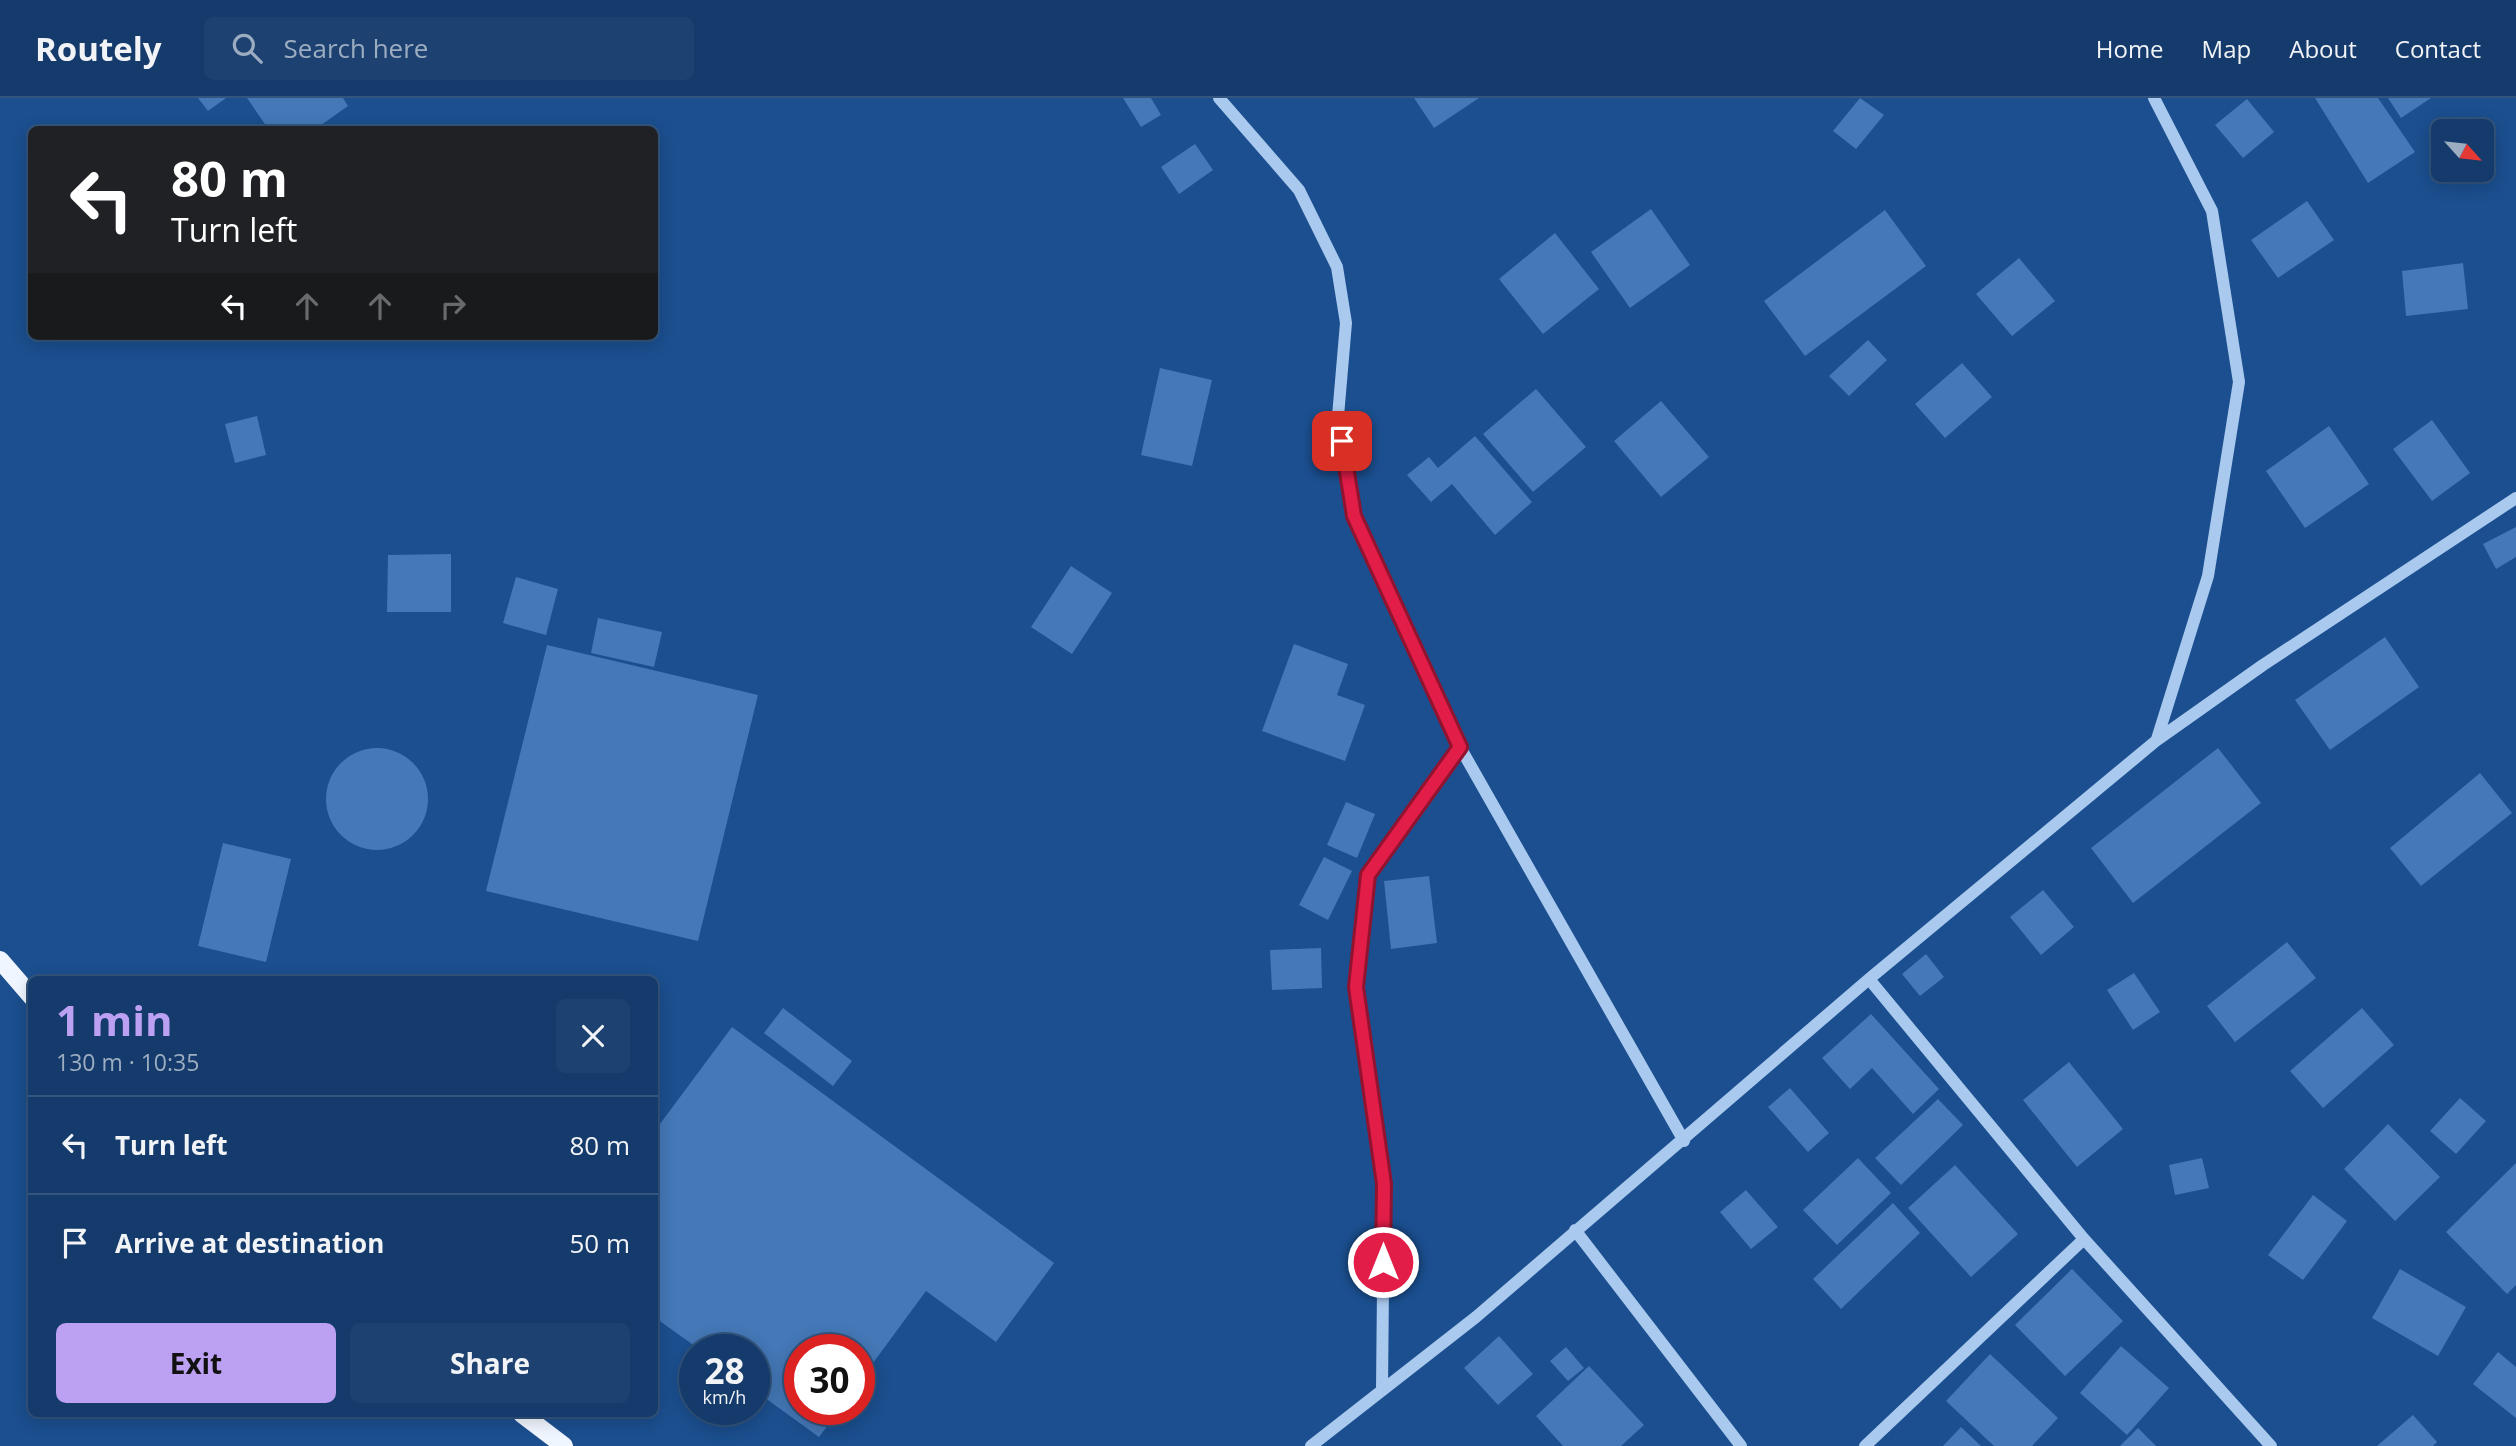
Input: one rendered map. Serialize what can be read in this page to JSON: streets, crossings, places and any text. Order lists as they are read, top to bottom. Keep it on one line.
{"north":"bottom right","page":{"header":"Routely","search":"Search here","nav":["Home","Map","About","Contact"],"turn":["80 m","Turn left"],"heading":["1 min","130 m · 10:35"],"list":[{"name":"Turn left","value":"80 m"},{"name":"Arrive at destination","value":"50 m"}],"buttons":["Exit","Share"],"speed":"28 km/h","limit":"30"}}
